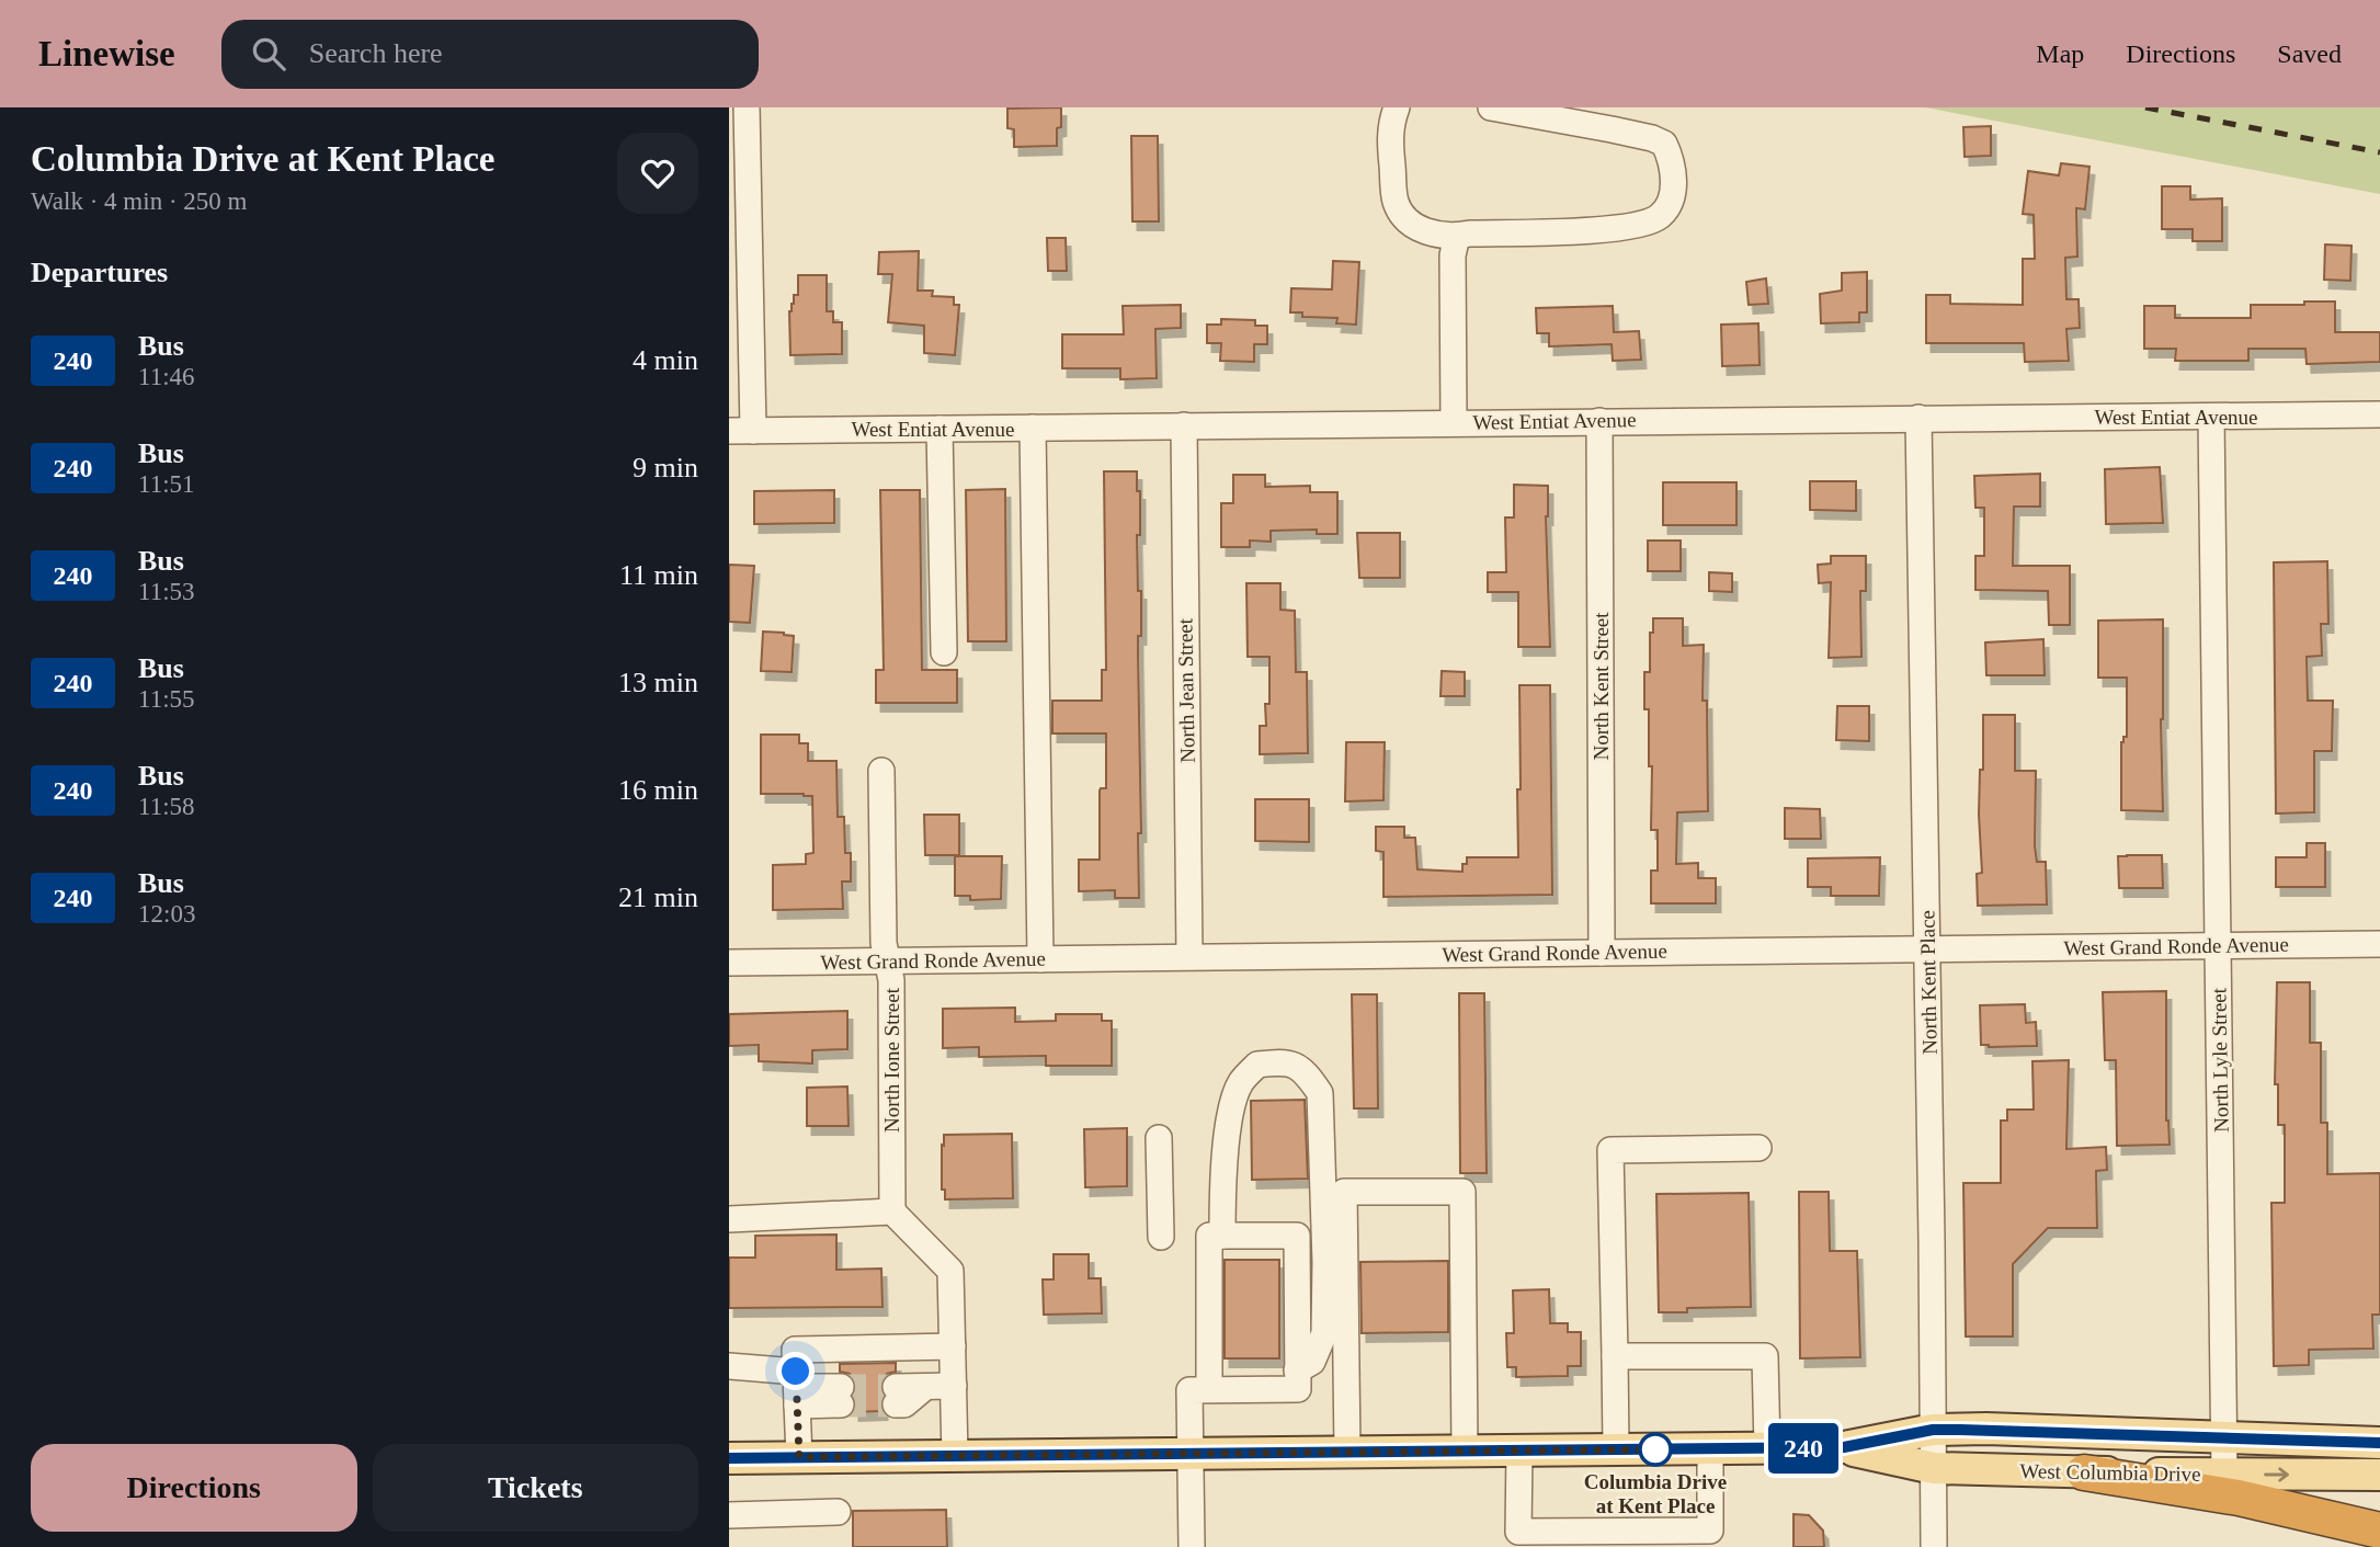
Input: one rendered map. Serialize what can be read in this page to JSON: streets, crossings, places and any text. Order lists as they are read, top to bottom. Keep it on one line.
{"streets":{"main road":["West Columbia Drive"],"street":["West Entiat Avenue","North Kent Street","North Jean Street","West Grand Ronde Avenue","North Kent Place","North Ione Street","North Lyle Street"]},"crossings":[["West Entiat Avenue","North Kent Street"],["West Entiat Avenue","North Jean Street"],["West Entiat Avenue","North Kent Place"],["West Entiat Avenue","North Lyle Street"],["North Kent Street","West Grand Ronde Avenue"],["North Jean Street","West Grand Ronde Avenue"],["West Grand Ronde Avenue","North Kent Place"],["West Grand Ronde Avenue","North Ione Street"],["West Grand Ronde Avenue","North Lyle Street"],["North Kent Place","West Columbia Drive"],["North Lyle Street","West Columbia Drive"]],"places":["Columbia Drive at Kent Place"],"lines":["bus line 240"],"page":{"header":"Linewise","search":"Search here","nav":["Map","Directions","Saved"],"heading":[["Columbia Drive at Kent Place","Walk · 4 min · 250 m"],"Departures"],"on_map":"240","list":[{"mark":"240","name":"Bus","note":"11:46","value":"4 min"},{"mark":"240","name":"Bus","note":"11:51","value":"9 min"},{"mark":"240","name":"Bus","note":"11:53","value":"11 min"},{"mark":"240","name":"Bus","note":"11:55","value":"13 min"},{"mark":"240","name":"Bus","note":"11:58","value":"16 min"},{"mark":"240","name":"Bus","note":"12:03","value":"21 min"}],"buttons":["Directions","Tickets"]}}
